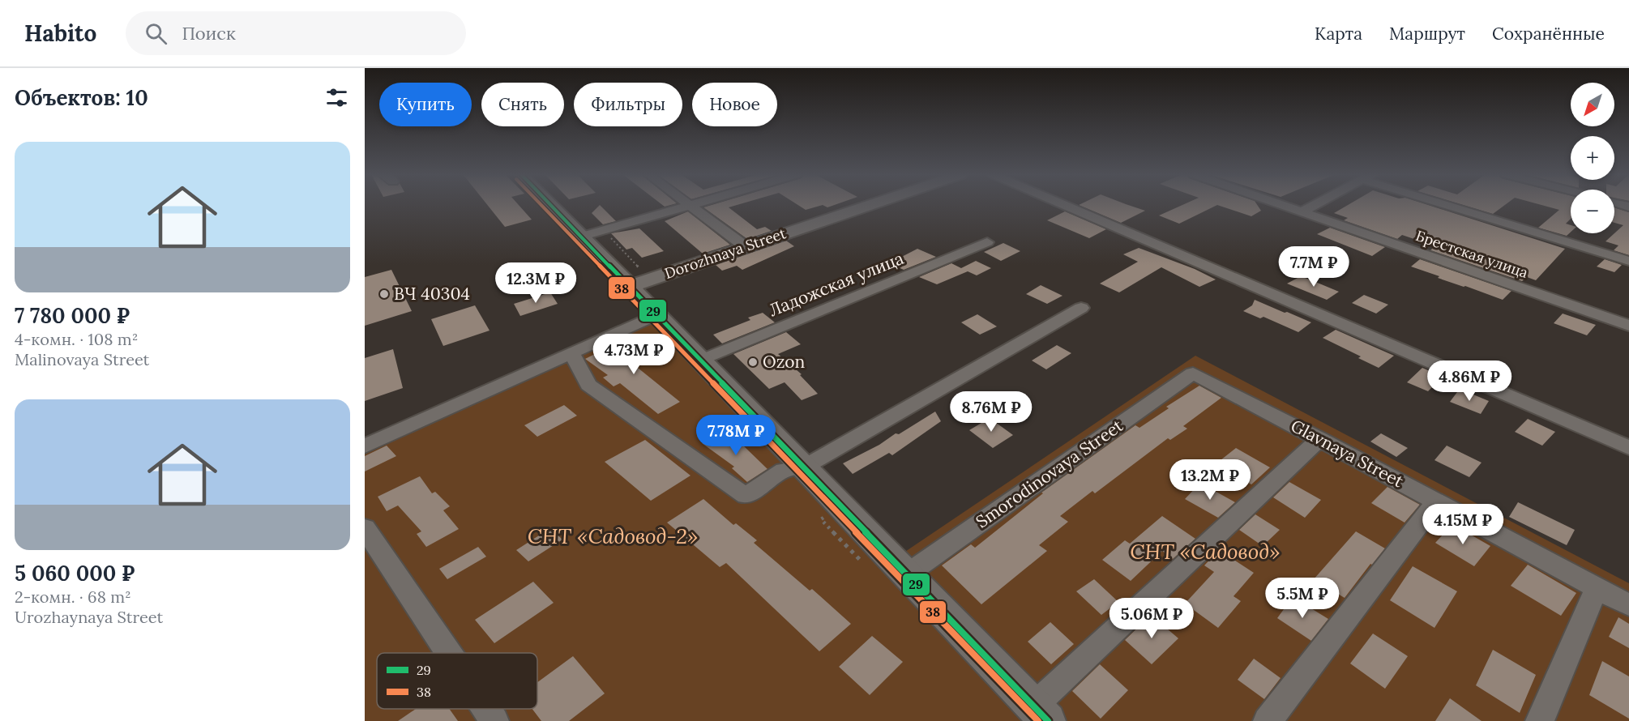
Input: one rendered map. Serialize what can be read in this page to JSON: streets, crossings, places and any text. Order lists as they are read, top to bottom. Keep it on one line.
{"streets":{"street":["Dorozhnaya Street","Брестская улица","Ладожская улица","Glavnaya Street","Smorodinovaya Street"]},"crossings":[["Glavnaya Street","Smorodinovaya Street"]],"parks":["СНТ «Садовод-2»","СНТ «Садовод»"],"places":["ВЧ 40304","Ozon"],"lines":["transit line 29","transit line 38"],"legend":["29","38"],"north":"bottom left","page":{"header":"Habito","search":"Поиск","nav":["Карта","Маршрут","Сохранённые"],"heading":"Объектов: 10","map_buttons":["+","−"],"chip":["Купить","Снять","Фильтры","Новое"],"list":[{"name":"7 780 000 ₽","note":"4-комн. · 108 m² · Malinovaya Street"},{"name":"5 060 000 ₽","note":"2-комн. · 68 m² · Urozhaynaya Street"}],"price":["7.7M ₽","12.3M ₽","4.73M ₽","4.86M ₽","8.76M ₽","7.78M ₽","13.2M ₽","4.15M ₽","5.5M ₽","5.06M ₽"]}}
